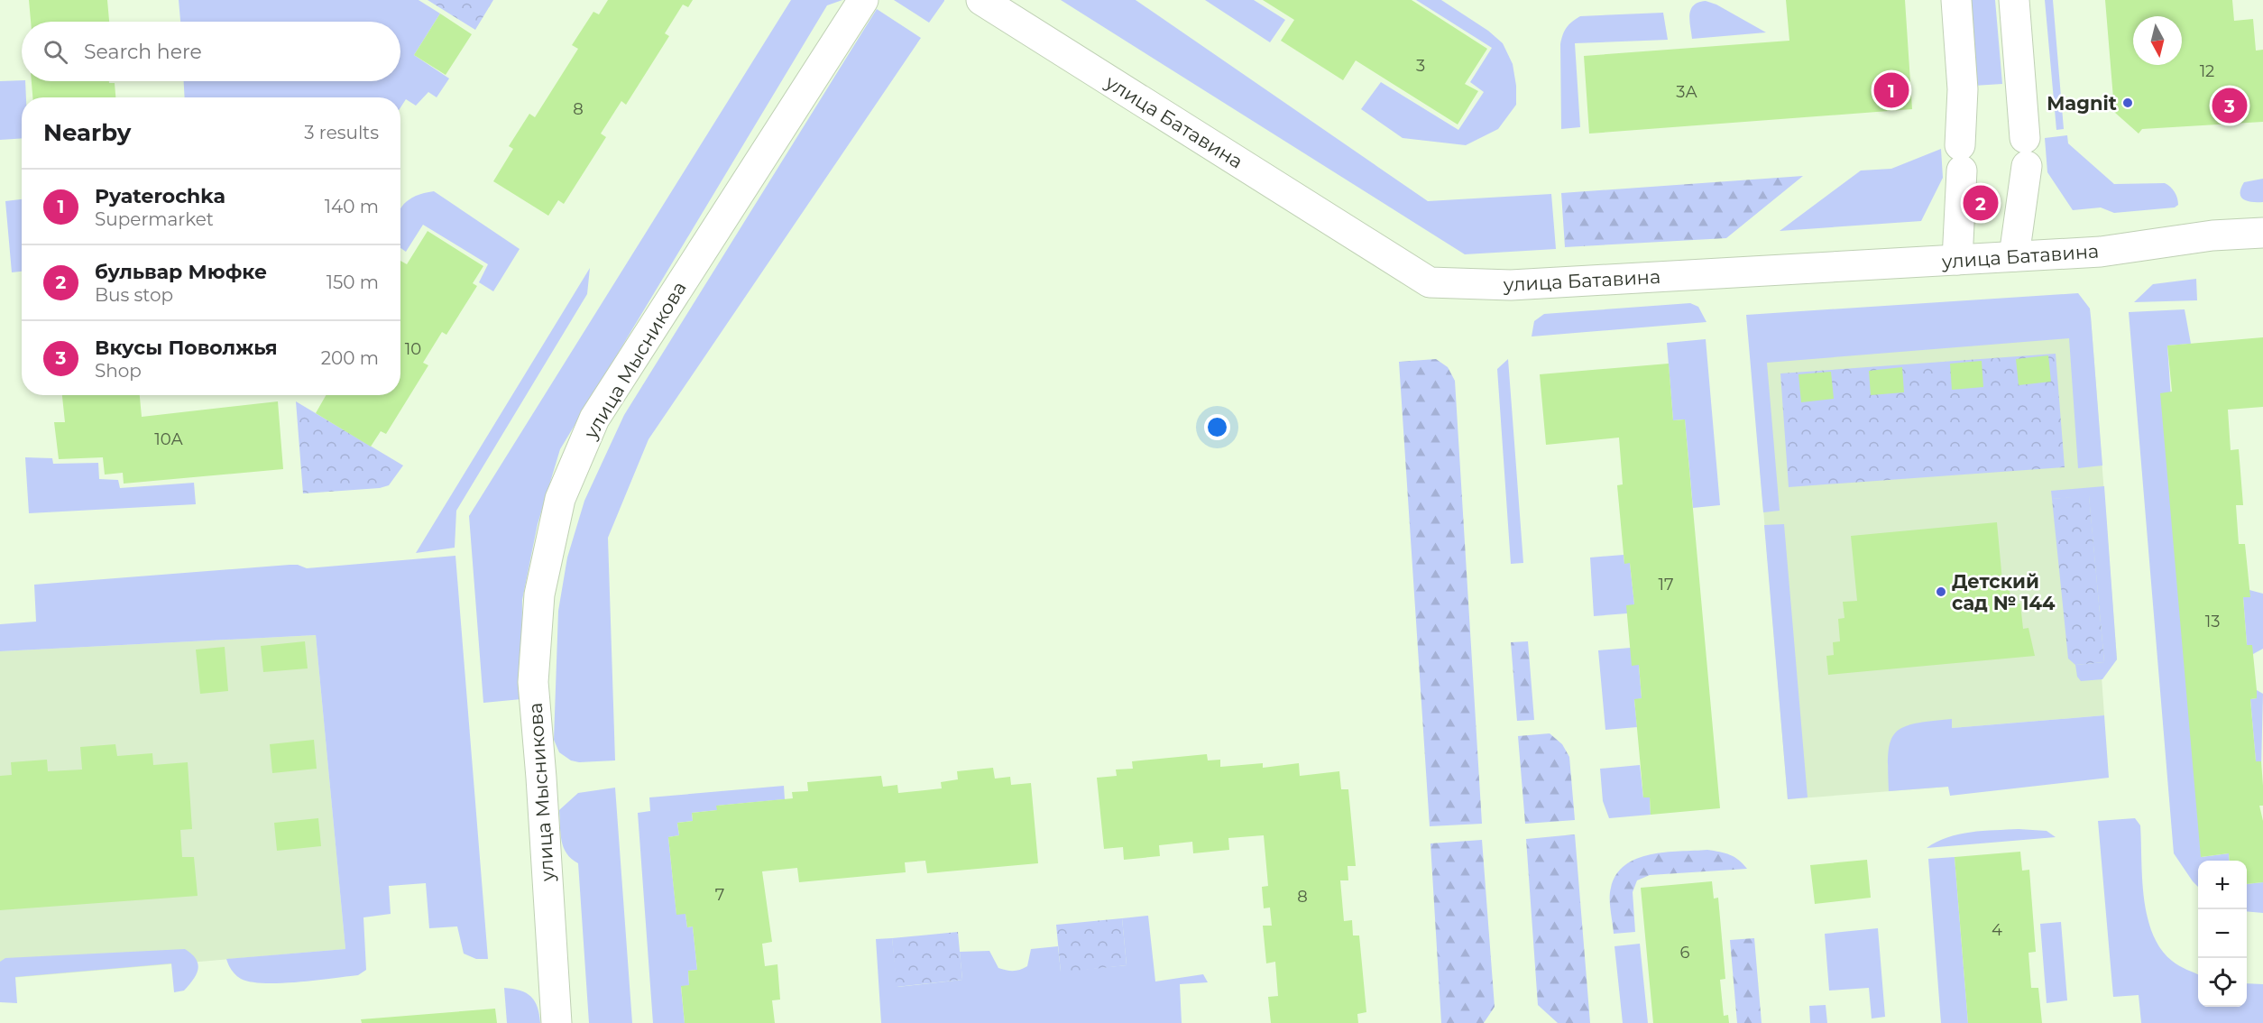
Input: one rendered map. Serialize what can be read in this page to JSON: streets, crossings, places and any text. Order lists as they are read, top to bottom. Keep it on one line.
{"streets":{"street":["улица Батавина","улица Мысникова"]},"places":["Magnit","Детский сад № 144"],"house_numbers":["3","12","3А","8","10","10А","17","13","7","8","4","6"],"north":"bottom","page":{"search":"Search here","pins":["1","3","2"],"heading":["Nearby","3 results"],"list":[{"mark":"1","name":"Pyaterochka","note":"Supermarket","value":"140 m"},{"mark":"2","name":"бульвар Мюфке","note":"Bus stop","value":"150 m"},{"mark":"3","name":"Вкусы Поволжья","note":"Shop","value":"200 m"}],"map_buttons":["+","−"]}}
